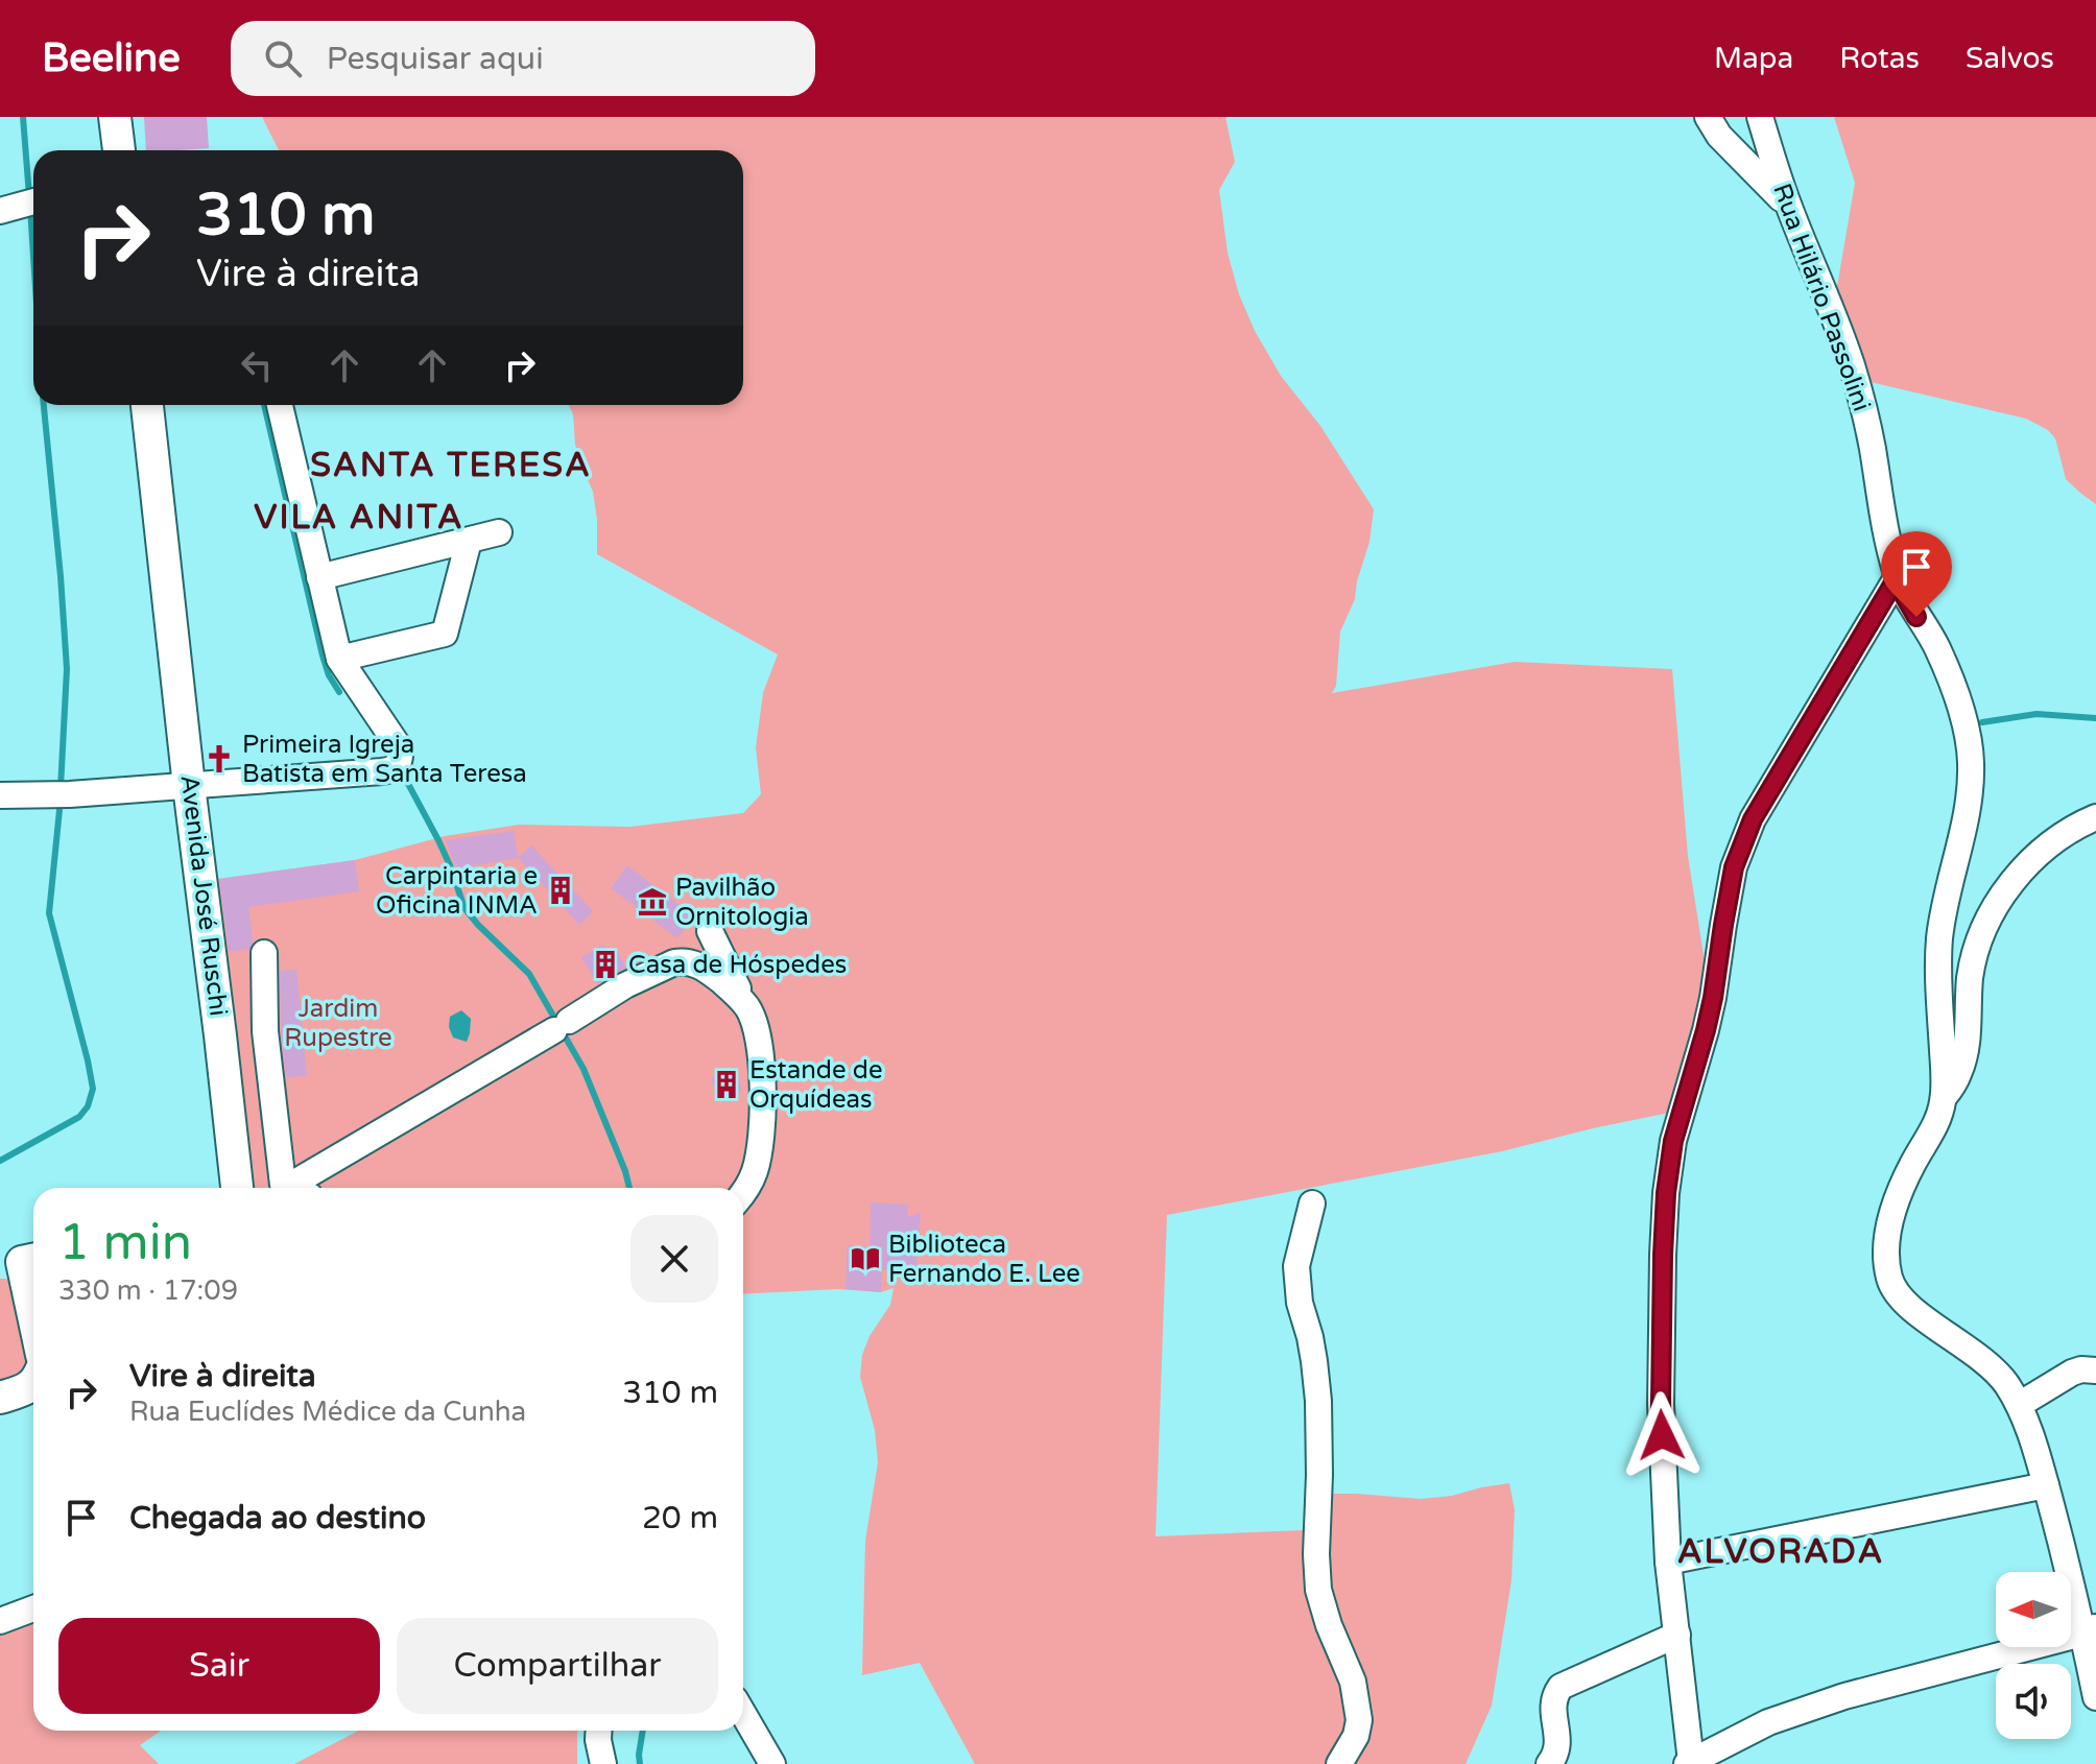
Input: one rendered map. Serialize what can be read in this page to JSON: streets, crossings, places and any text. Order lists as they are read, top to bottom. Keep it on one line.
{"streets":{"main road":["Avenida José Ruschi"],"street":["Rua Hilário Passolini"]},"districts":["SANTA TERESA","VILA ANITA","ALVORADA"],"parks":["Jardim Rupestre"],"places":{"church":["Primeira Igreja Batista em Santa Teresa"],"building":["Carpintaria e Oficina INMA","Casa de Hóspedes","Estande de Orquídeas"],"museum":["Pavilhão Ornitologia"],"library":["Biblioteca Fernando E. Lee"]},"north":"left","page":{"header":"Beeline","search":"Pesquisar aqui","nav":["Mapa","Rotas","Salvos"],"turn":["310 m","Vire à direita"],"heading":["1 min","330 m · 17:09"],"list":[{"name":"Vire à direita","note":"Rua Euclídes Médice da Cunha","value":"310 m"},{"name":"Chegada ao destino","value":"20 m"}],"buttons":["Sair","Compartilhar"]}}
